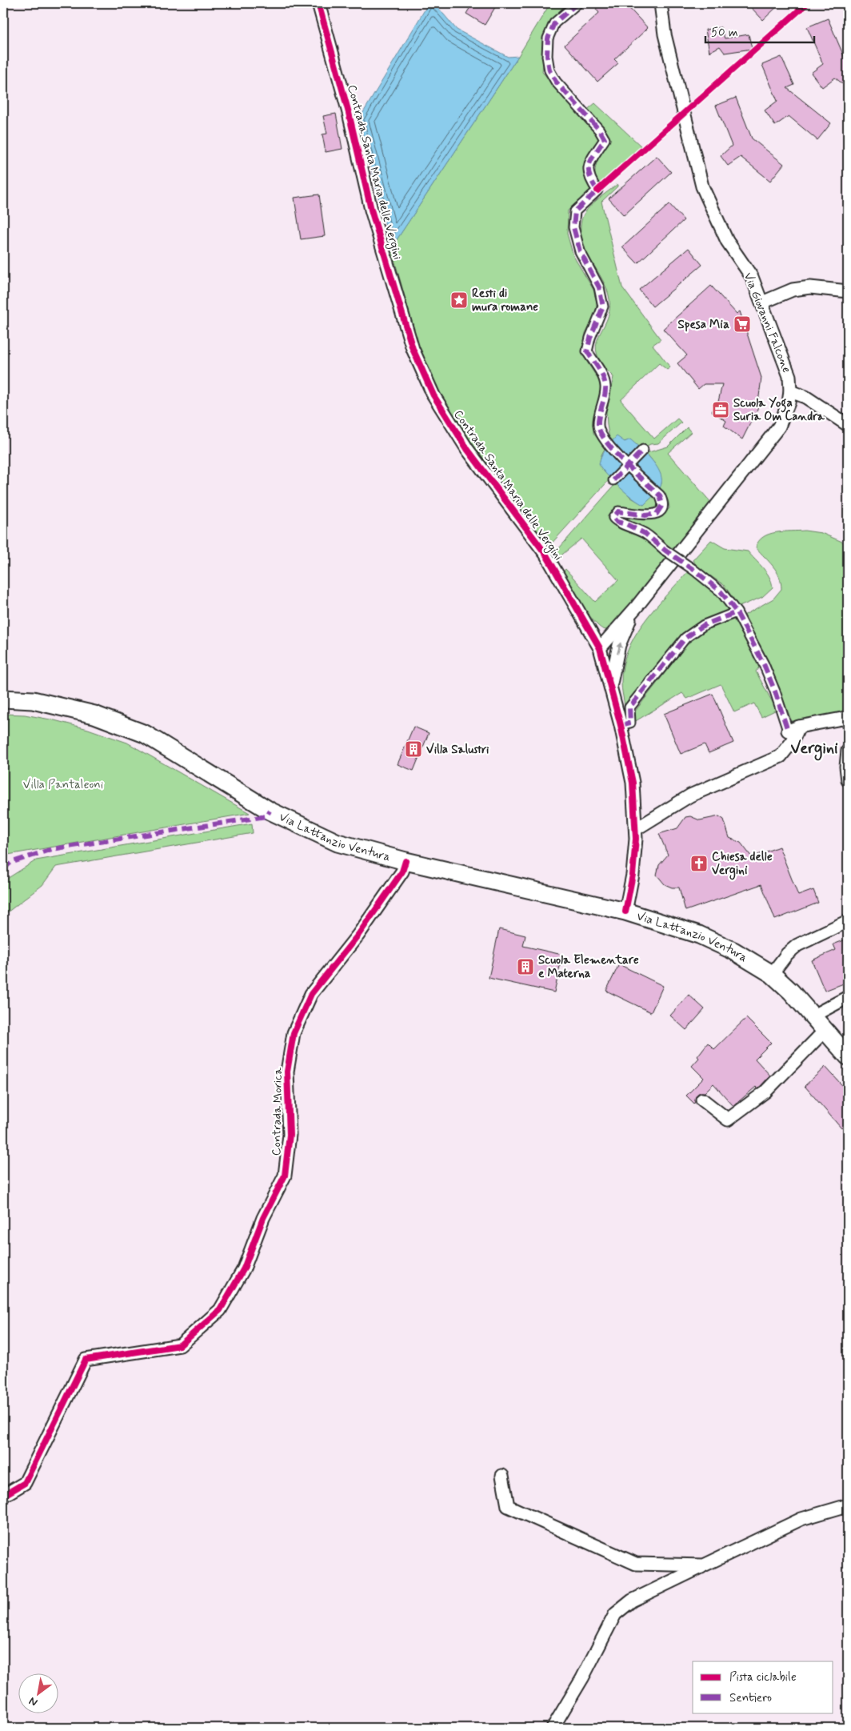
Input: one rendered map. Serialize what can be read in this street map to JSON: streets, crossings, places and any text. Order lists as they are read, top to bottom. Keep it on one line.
{"streets":{"main road":["Via Lattanzio Ventura"],"street":["Contrada Santa Maria delle Vergini","Via Giovanni Falcone","Contrada Morica"]},"crossings":[["Contrada Santa Maria delle Vergini","Via Giovanni Falcone"],["Contrada Santa Maria delle Vergini","Via Lattanzio Ventura"],["Via Lattanzio Ventura","Contrada Morica"]],"districts":["Vergini"],"parks":["Villa Pantaleoni"],"places":{"place":["Resti di mura romane"],"supermarket":["Spesa Mia"],"office":["Scuola Yoga Suria Om Candra"],"building":["Villa Salustri","Scuola Elementare e Materna"],"church":["Chiesa delle Vergini"]},"legend":["Pista ciclabile","Sentiero"],"scale_bar":"50 m","north":"bottom left"}
